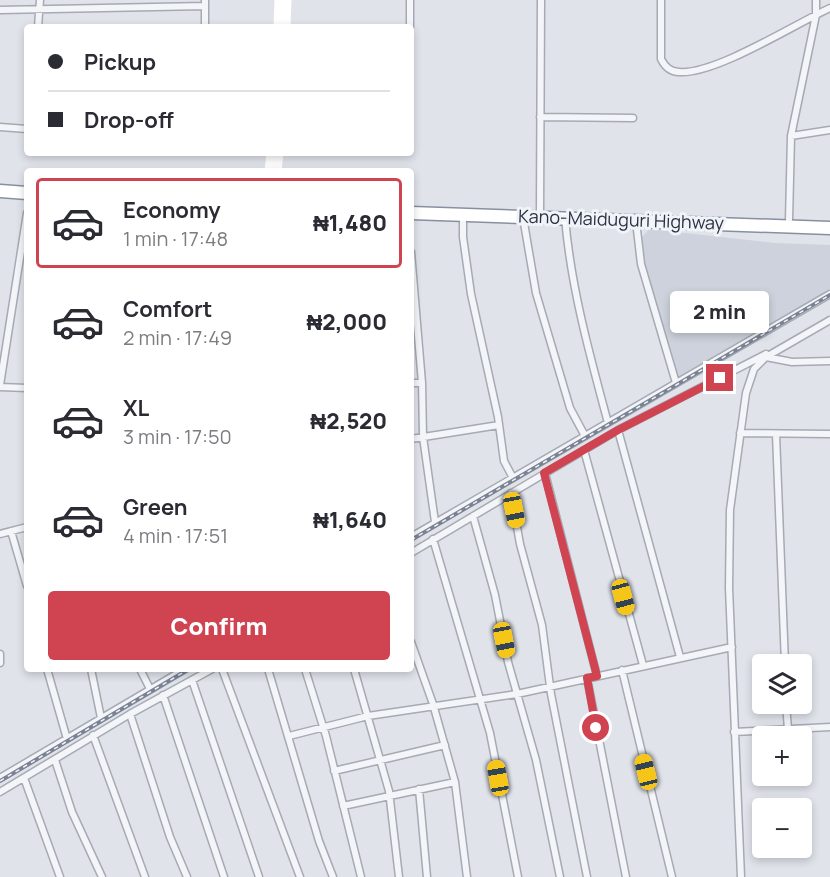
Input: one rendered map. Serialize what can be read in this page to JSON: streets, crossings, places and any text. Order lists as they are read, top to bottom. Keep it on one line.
{"streets":{"highway":["Kano-Maiduguri Highway"]},"page":{"banner":["Pickup","Drop-off"],"list":[{"name":"Economy","note":"1 min · 17:48","value":"₦1,480"},{"name":"Comfort","note":"2 min · 17:49","value":"₦2,000"},{"name":"XL","note":"3 min · 17:50","value":"₦2,520"},{"name":"Green","note":"4 min · 17:51","value":"₦1,640"}],"bubble":"2 min","buttons":"Confirm","map_buttons":["+","−"]}}
